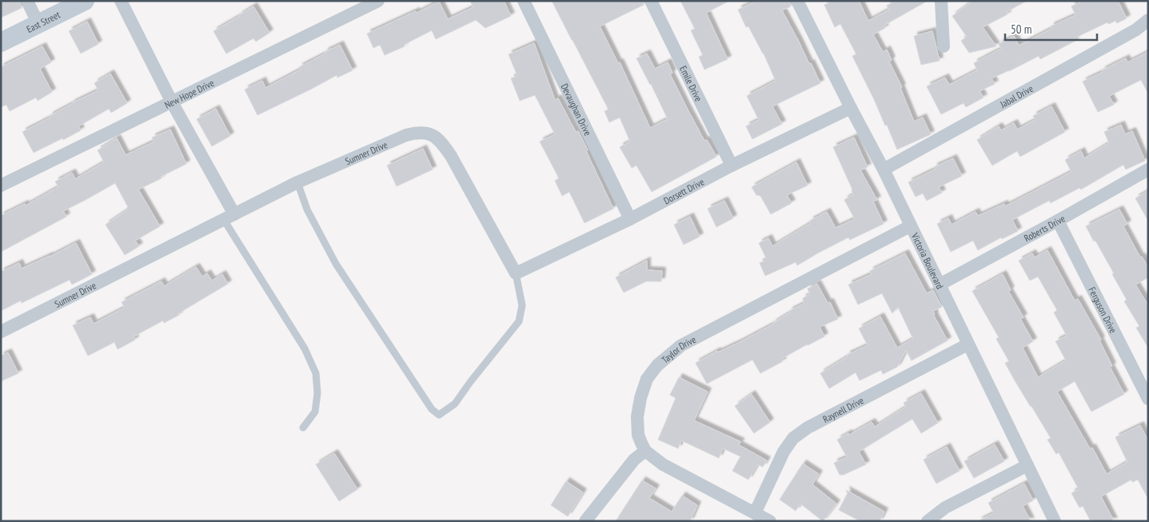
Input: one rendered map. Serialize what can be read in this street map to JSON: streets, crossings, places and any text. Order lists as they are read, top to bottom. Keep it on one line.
{"streets":{"main road":["East Street"],"street":["Emile Drive","New Hope Drive","Jabal Drive","Devaughan Drive","Sumner Drive","Dorsett Drive","Roberts Drive","Victoria Boulevard","Ferguson Drive","Taylor Drive","Raynell Drive"]},"crossings":[["Emile Drive","Dorsett Drive"],["Jabal Drive","Victoria Boulevard"],["Devaughan Drive","Dorsett Drive"],["Sumner Drive","Dorsett Drive"],["Dorsett Drive","Victoria Boulevard"],["Roberts Drive","Victoria Boulevard"],["Roberts Drive","Ferguson Drive"],["Victoria Boulevard","Taylor Drive"],["Victoria Boulevard","Raynell Drive"],["Taylor Drive","Raynell Drive"]],"scale_bar":"50 m"}
